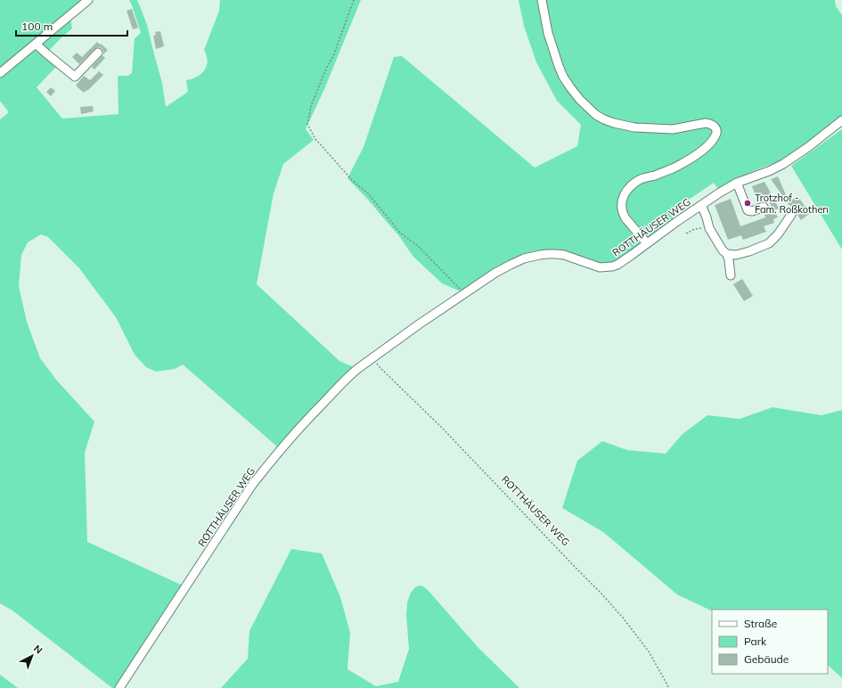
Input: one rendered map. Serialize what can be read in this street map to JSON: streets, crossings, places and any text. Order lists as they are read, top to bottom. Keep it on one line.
{"streets":{"street":["ROTTHÄUSER WEG"]},"places":["Trotzhof - Fam. Roßkothen"],"legend":["Straße","Park","Gebäude"],"scale_bar":"100 m","north":"top right"}
